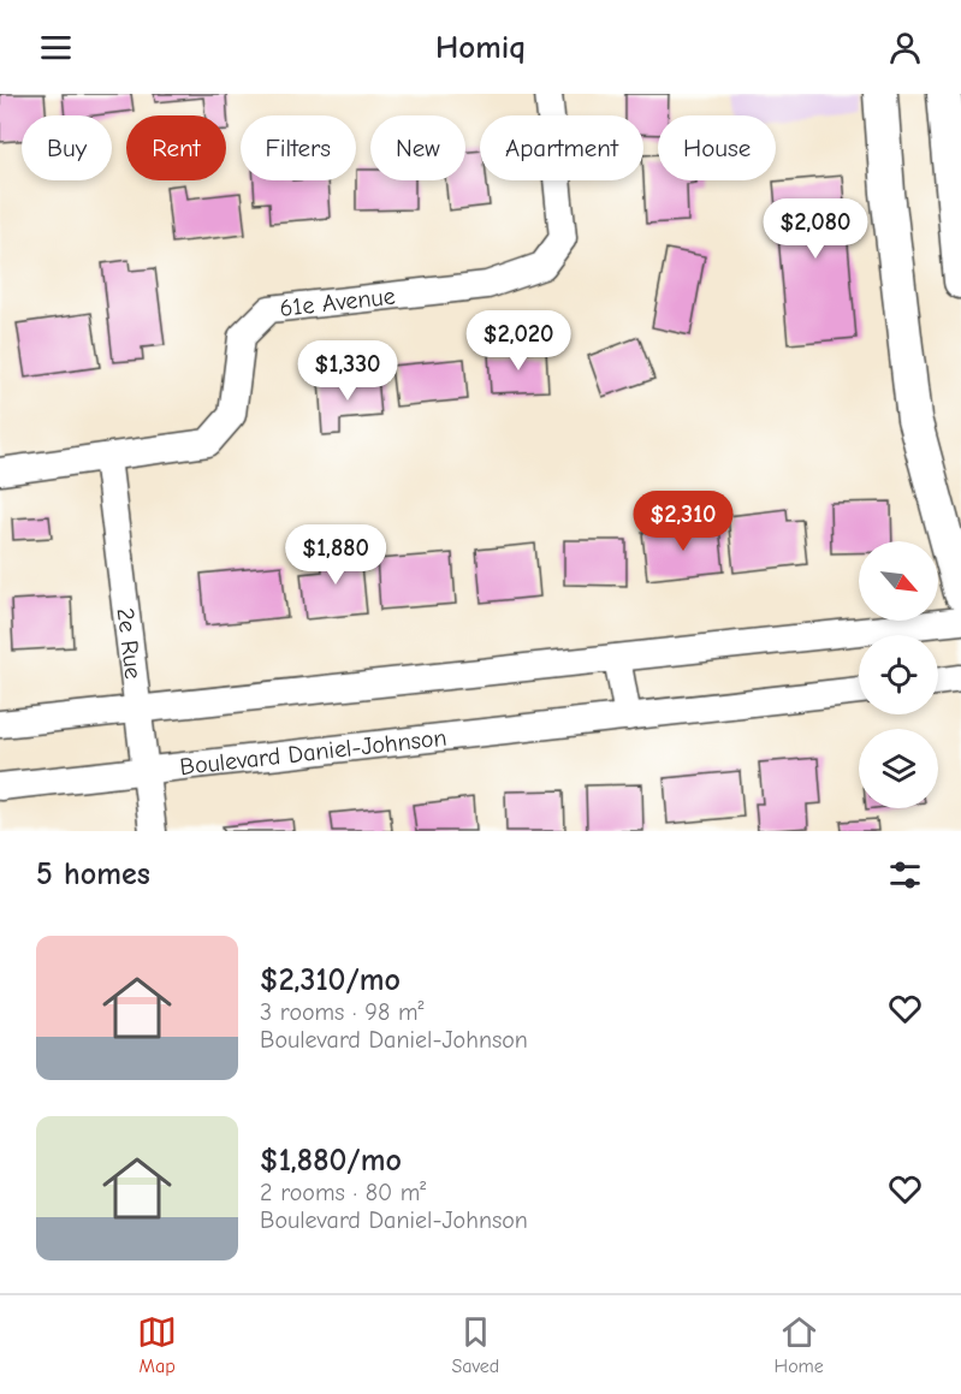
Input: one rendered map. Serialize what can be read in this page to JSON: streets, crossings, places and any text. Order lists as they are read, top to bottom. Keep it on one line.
{"streets":{"street":["61e Avenue","2e Rue","Boulevard Daniel-Johnson"]},"crossings":[["61e Avenue","2e Rue"],["2e Rue","Boulevard Daniel-Johnson"]],"north":"bottom right","page":{"header":"Homiq","chip":["Buy","Rent","Filters","New","Apartment","House"],"price":["$2,080","$2,020","$1,330","$2,310","$1,880"],"heading":"5 homes","list":[{"name":"$2,310/mo","note":"3 rooms · 98 m² · Boulevard Daniel-Johnson"},{"name":"$1,880/mo","note":"2 rooms · 80 m² · Boulevard Daniel-Johnson"}],"tabs":["Map","Saved","Home"]}}
